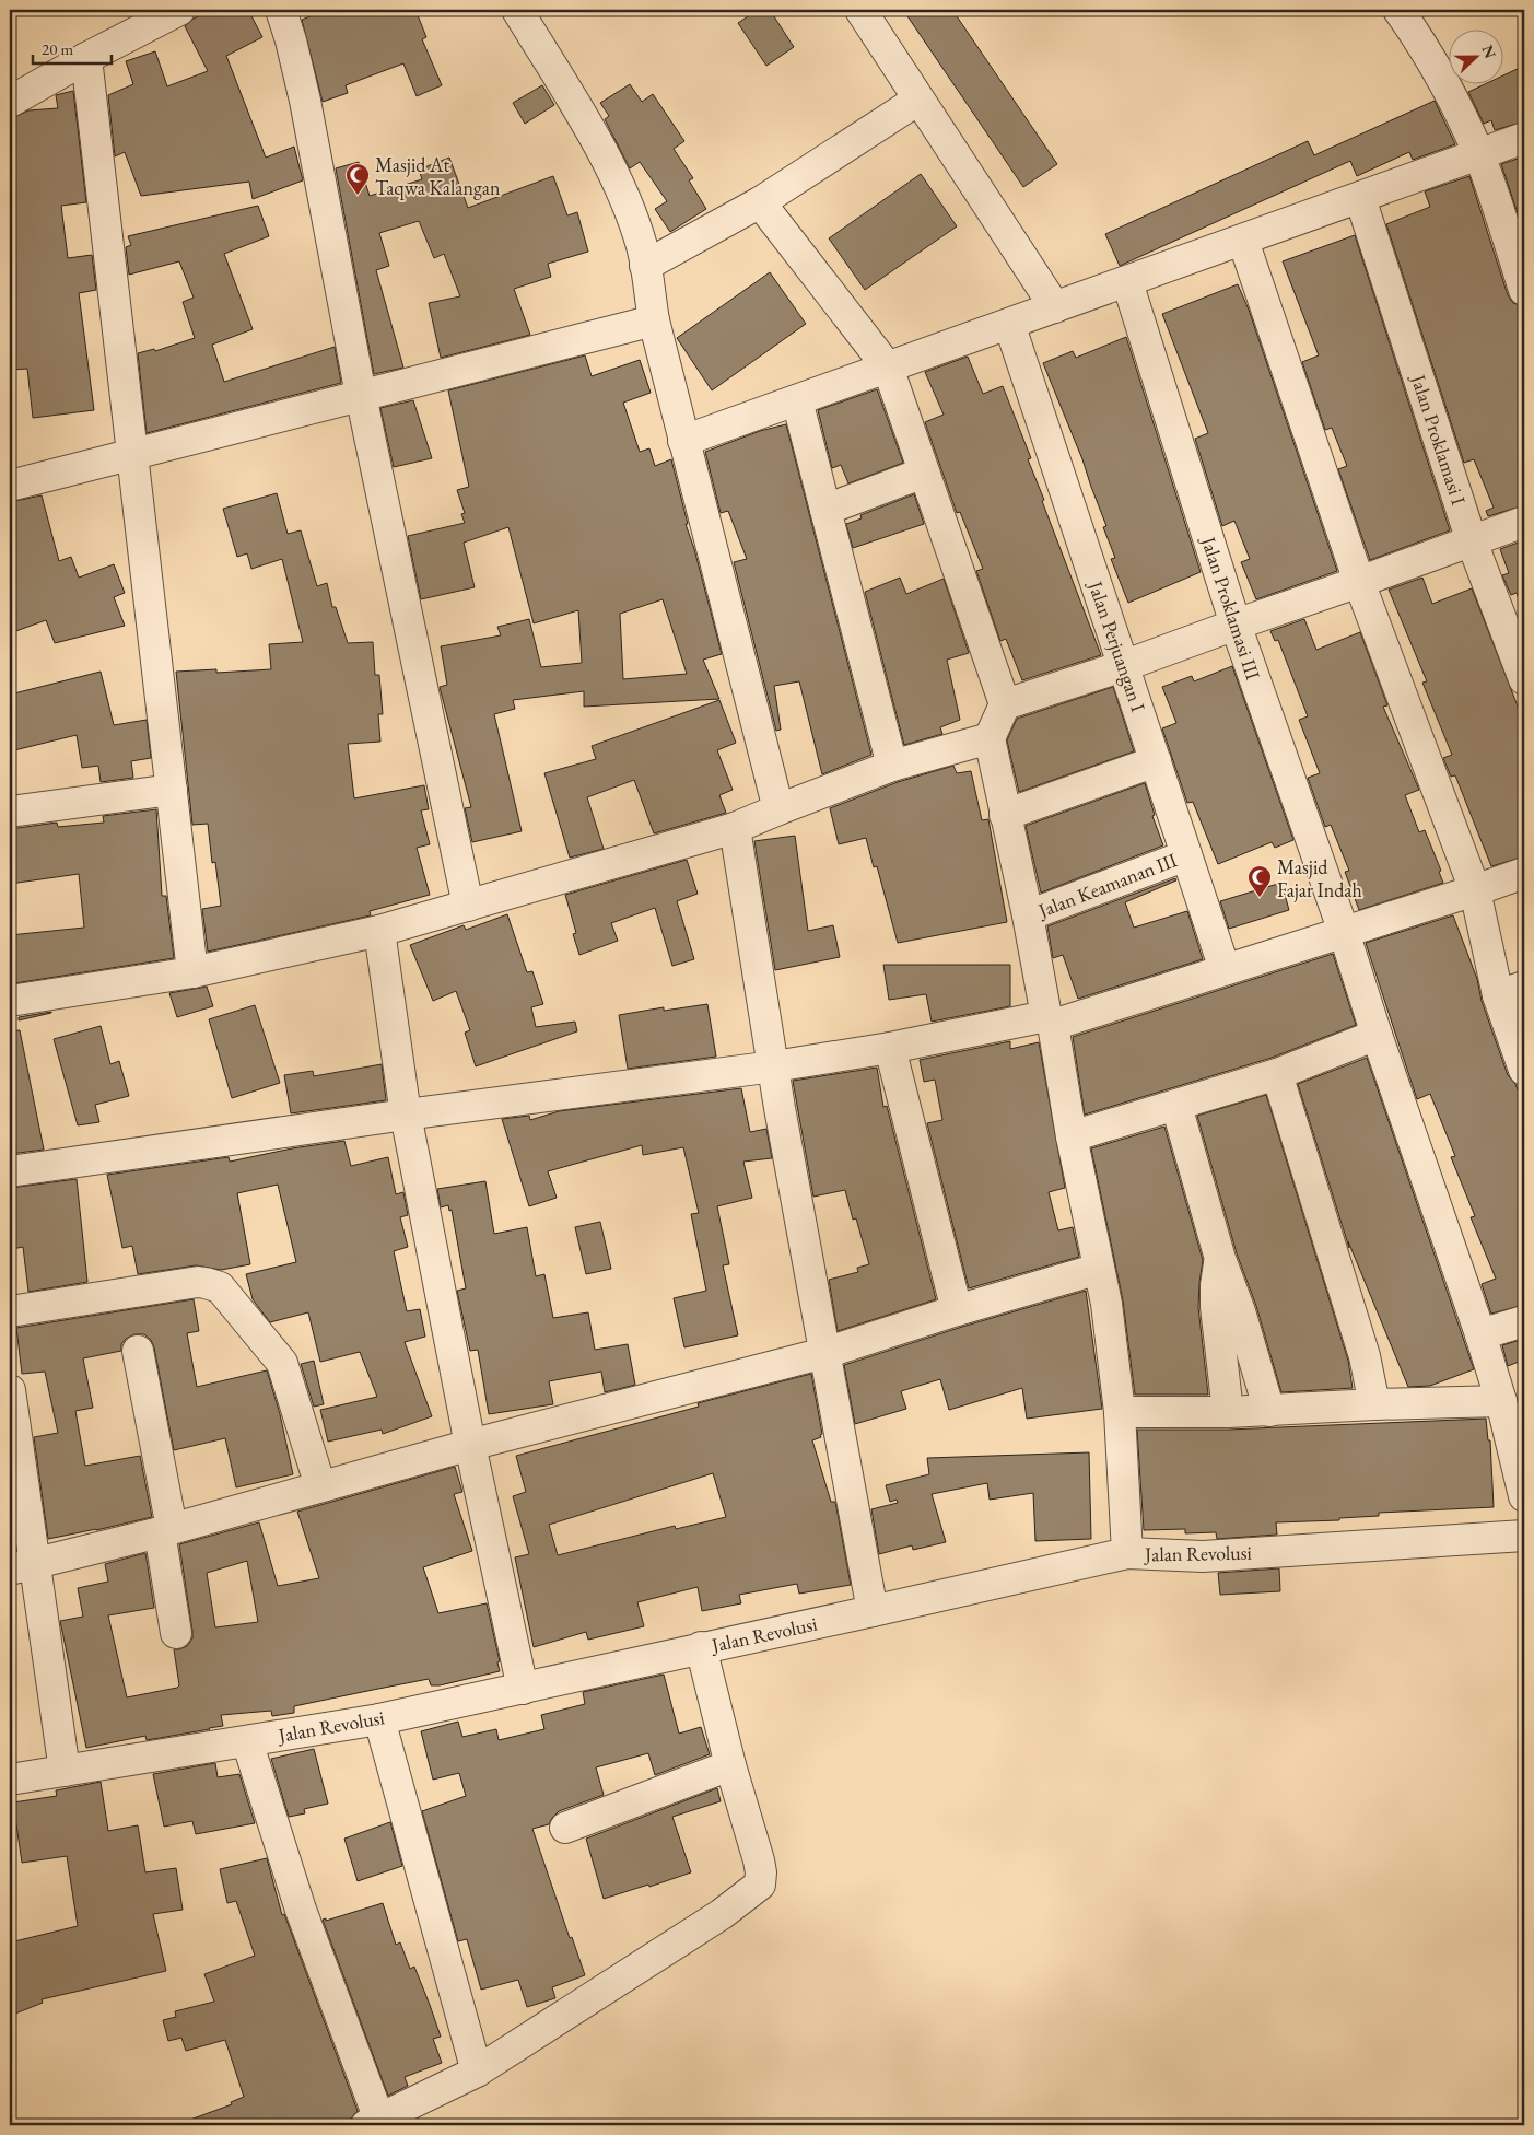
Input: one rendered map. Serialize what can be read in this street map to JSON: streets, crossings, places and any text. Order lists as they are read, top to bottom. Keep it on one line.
{"streets":{"street":["Jalan Proklamasi I","Jalan Proklamasi III","Jalan Perjuangan I","Jalan Keamanan III","Jalan Revolusi"]},"crossings":[["Jalan Perjuangan I","Jalan Keamanan III"]],"places":{"mosque":["Masjid At Taqwa Kalangan","Masjid Fajar Indah"]},"scale_bar":"20 m","north":"right"}
